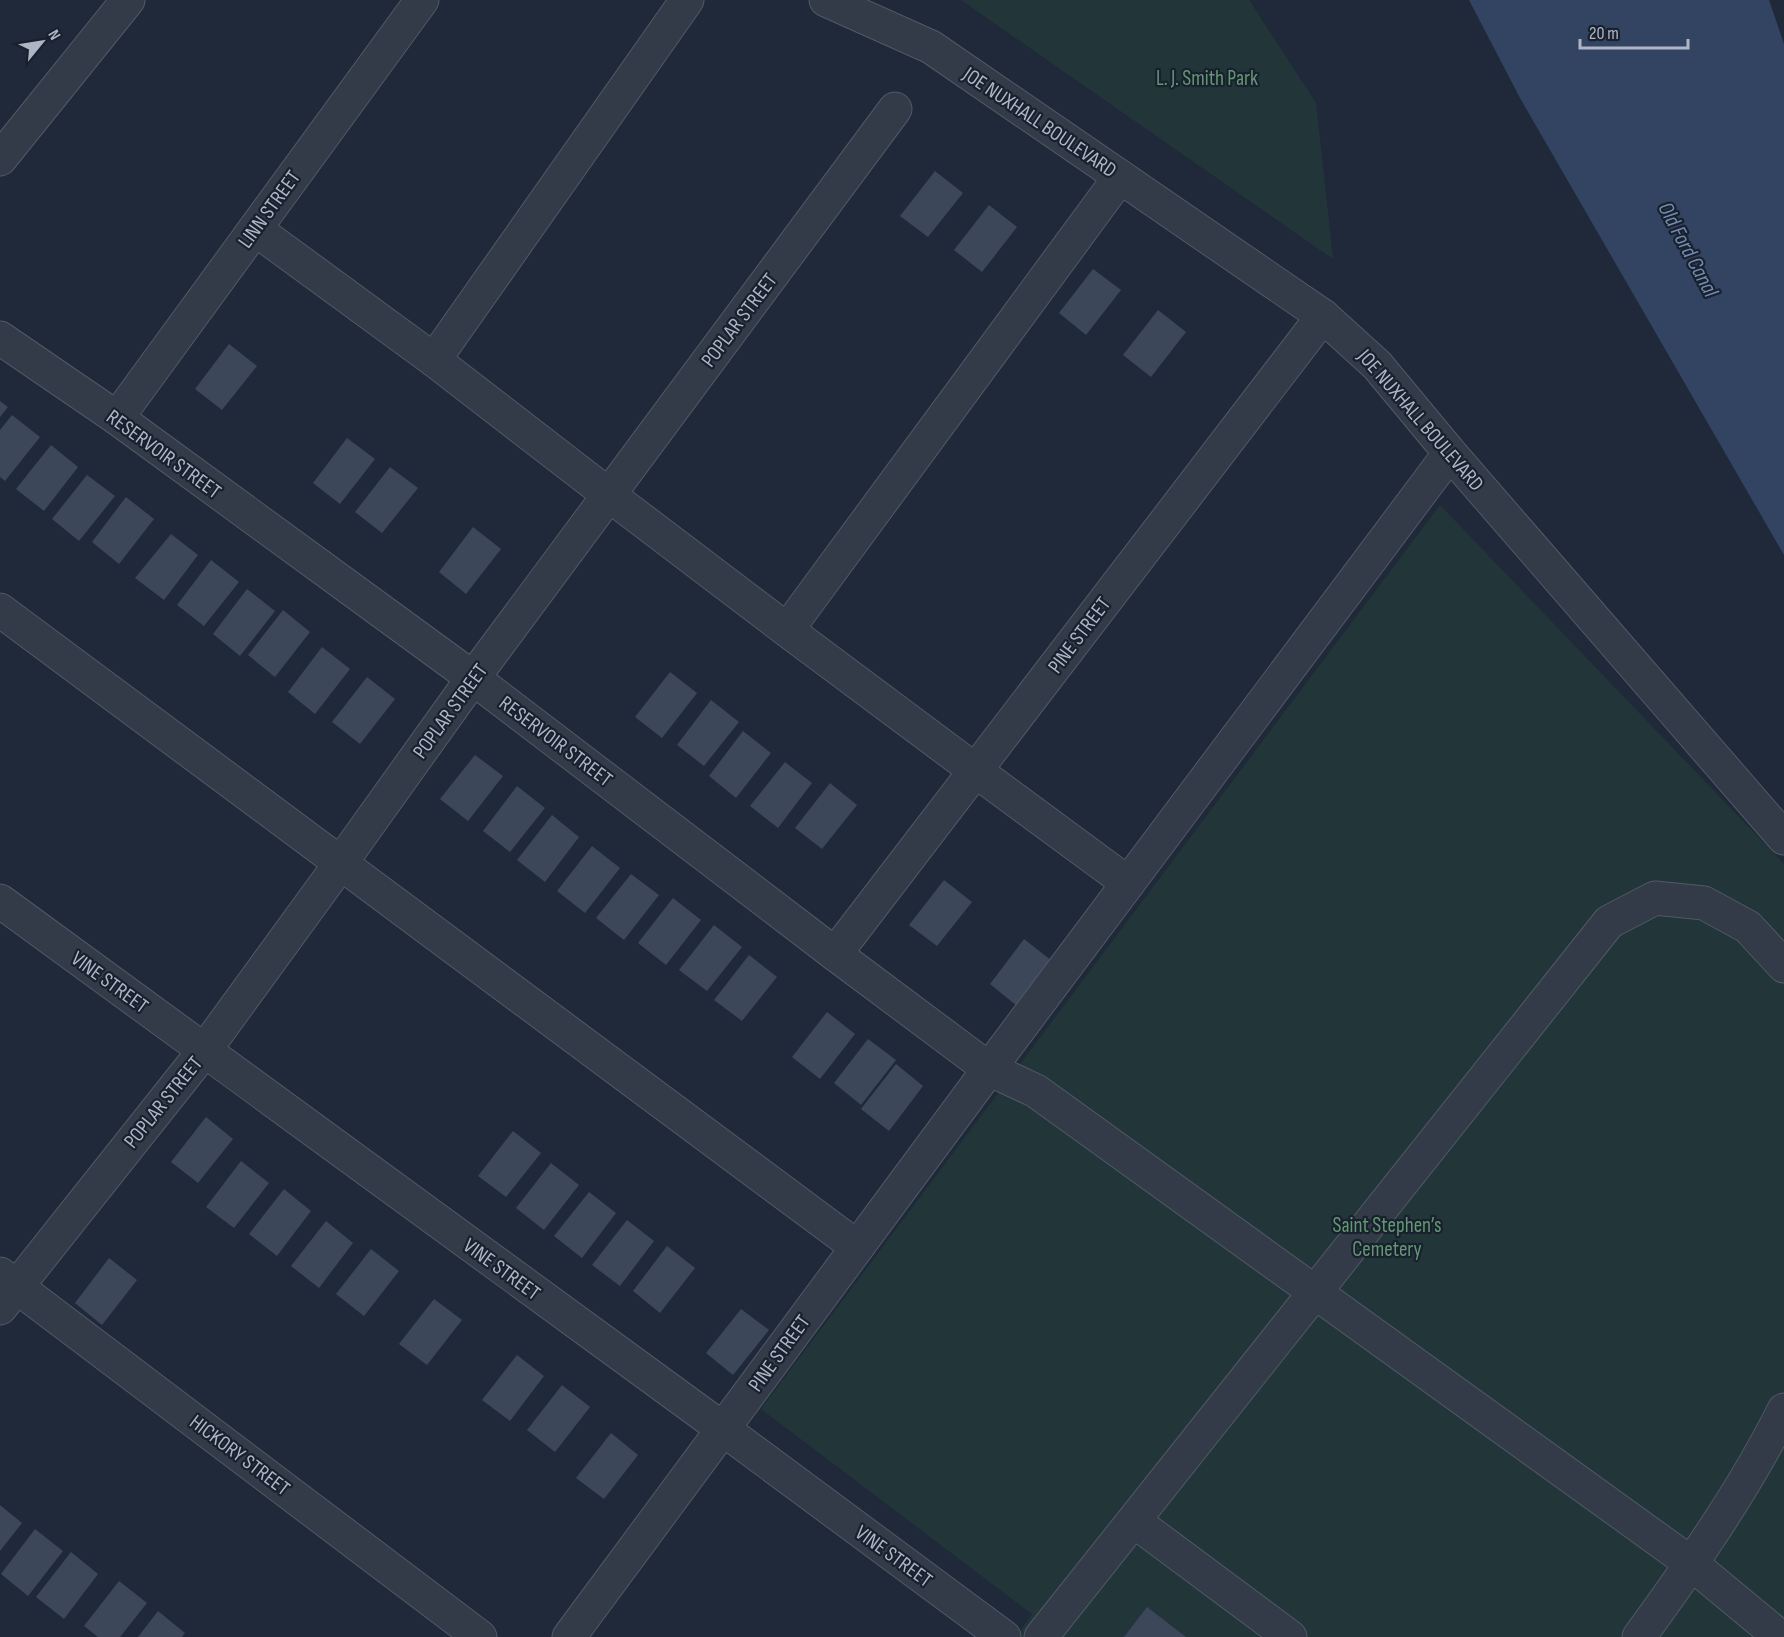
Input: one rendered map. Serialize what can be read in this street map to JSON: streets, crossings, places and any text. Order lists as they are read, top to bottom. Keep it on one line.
{"streets":{"street":["JOE NUXHALL BOULEVARD","LINN STREET","POPLAR STREET","RESERVOIR STREET","PINE STREET","VINE STREET","HICKORY STREET"]},"crossings":[["JOE NUXHALL BOULEVARD","PINE STREET"],["LINN STREET","RESERVOIR STREET"],["POPLAR STREET","RESERVOIR STREET"],["POPLAR STREET","VINE STREET"],["POPLAR STREET","HICKORY STREET"],["RESERVOIR STREET","PINE STREET"],["PINE STREET","VINE STREET"]],"water":["Old Ford Canal"],"parks":["L. J. Smith Park","Saint Stephen’s Cemetery"],"scale_bar":"20 m","north":"top right"}
